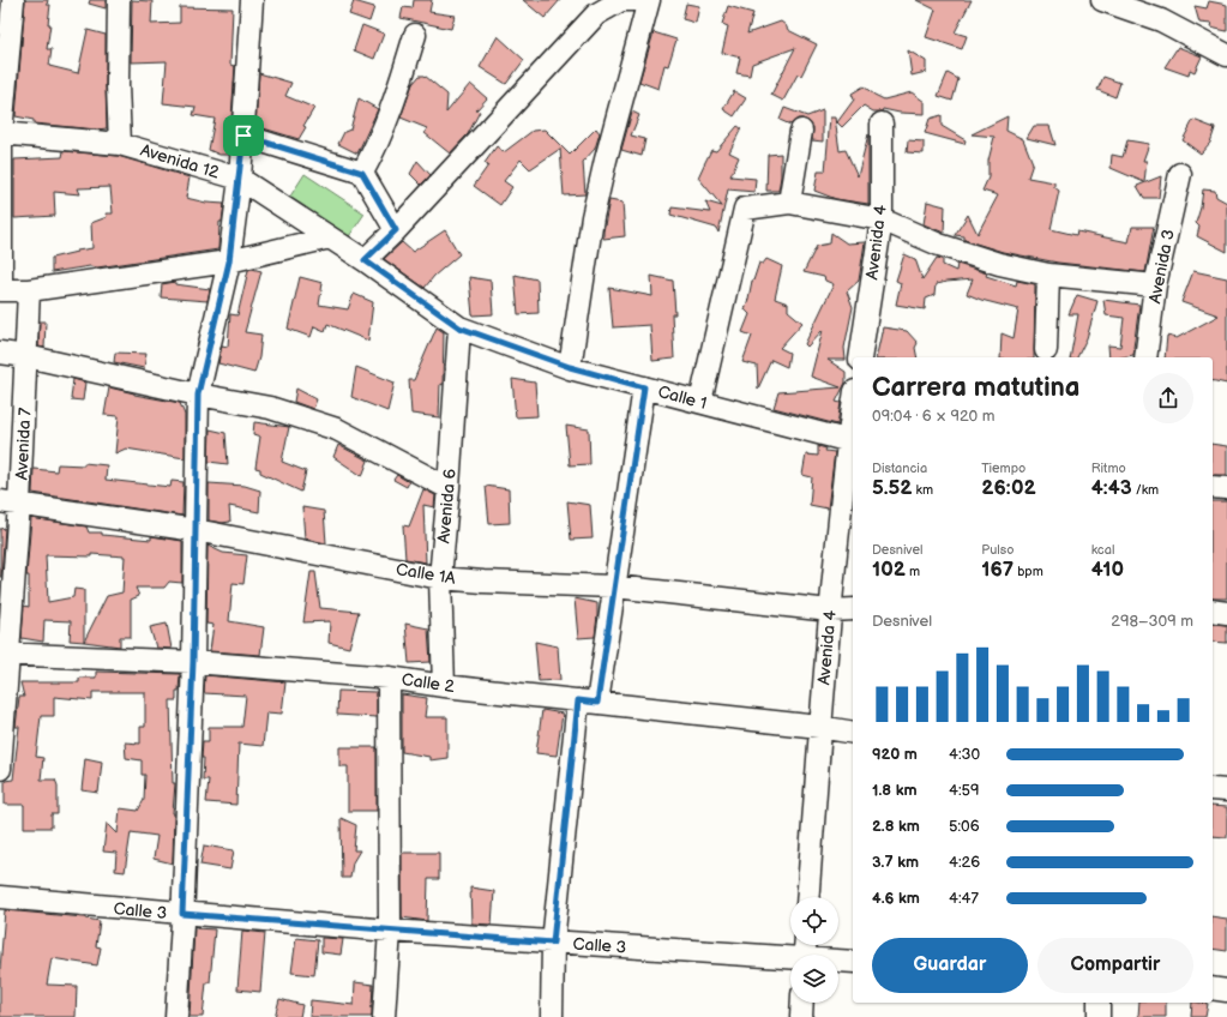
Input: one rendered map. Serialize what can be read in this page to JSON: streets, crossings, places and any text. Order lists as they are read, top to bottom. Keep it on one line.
{"streets":{"street":["Avenida 12","Avenida 4","Avenida 3","Calle 1","Avenida 7","Avenida 6","Calle 1A","Calle 2","Calle 3"]},"crossings":[["Avenida 12","Calle 1"],["Avenida 4","Calle 1"],["Avenida 4","Calle 1A"],["Avenida 4","Calle 2"],["Calle 1","Avenida 6"],["Avenida 7","Calle 1A"],["Avenida 7","Calle 2"],["Avenida 6","Calle 1A"],["Avenida 6","Calle 2"]],"page":{"heading":["Carrera matutina","09:04 · 6 × 920 m"],"stats":[["Distancia","5.52 km"],["Tiempo","26:02"],["Ritmo","4:43 /km"],["Desnivel","102 m"],["Pulso","167 bpm"],["kcal","410"]],"chart":["Desnivel","298–309 m"],"list":[{"name":"920 m","note":"4:30"},{"name":"1.8 km","note":"4:59"},{"name":"2.8 km","note":"5:06"},{"name":"3.7 km","note":"4:26"},{"name":"4.6 km","note":"4:47"}],"buttons":["Guardar","Compartir"]}}
